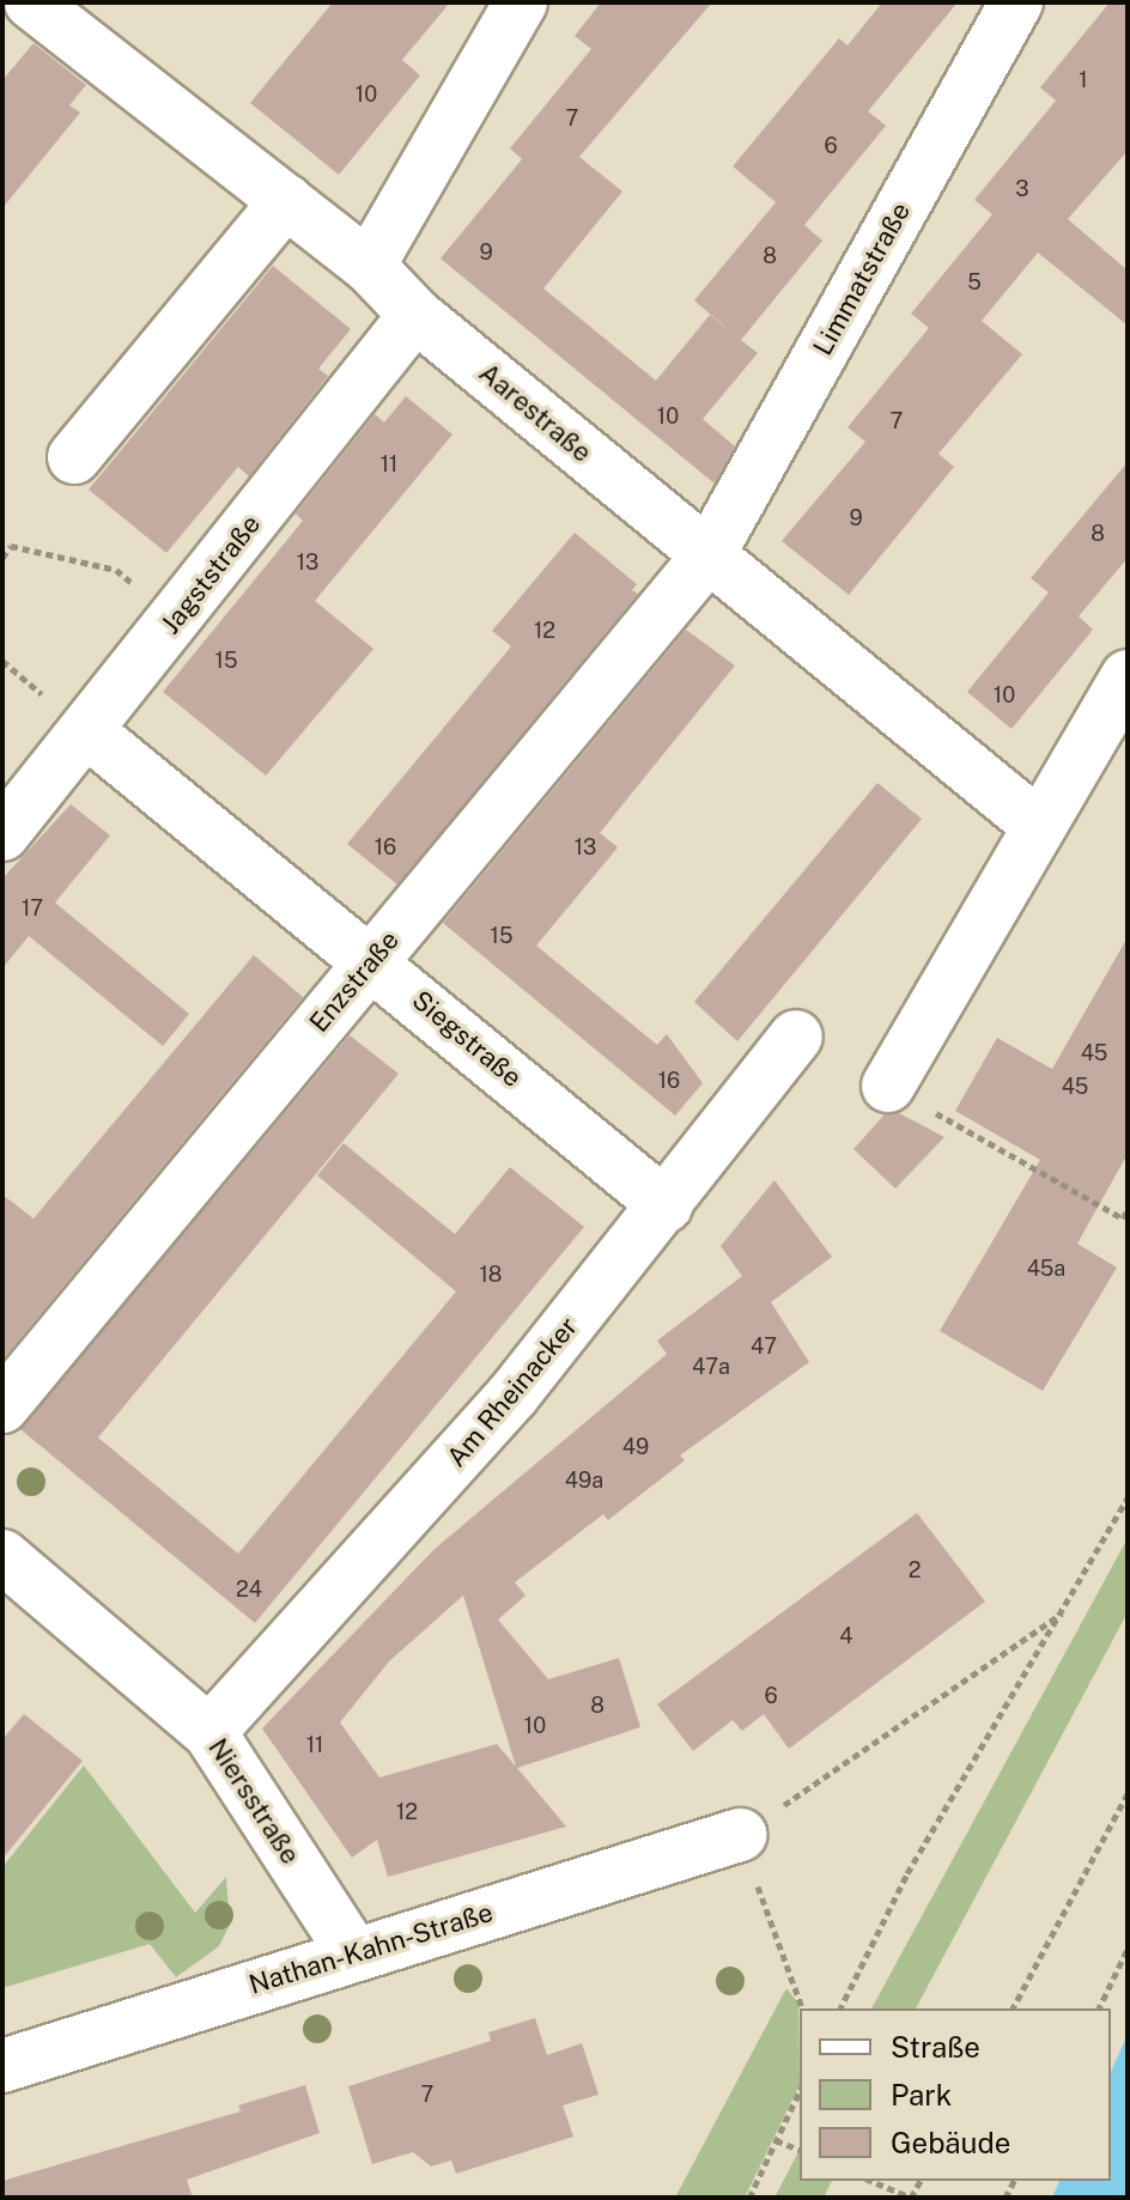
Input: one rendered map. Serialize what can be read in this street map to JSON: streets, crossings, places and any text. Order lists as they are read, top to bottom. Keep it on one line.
{"streets":{"street":["Limmatstraße","Aarestraße","Jagststraße","Enzstraße","Siegstraße","Am Rheinacker","Niersstraße","Nathan-Kahn-Straße"]},"crossings":[["Limmatstraße","Aarestraße"],["Limmatstraße","Enzstraße"],["Aarestraße","Jagststraße"],["Aarestraße","Enzstraße"],["Jagststraße","Siegstraße"],["Enzstraße","Siegstraße"],["Siegstraße","Am Rheinacker"],["Am Rheinacker","Niersstraße"],["Niersstraße","Nathan-Kahn-Straße"]],"house_numbers":["1","10","7","6","3","9","8","5","10","7","11","9","8","13","12","15","10","16","13","17","15","45","16","45","45a","18","47","47a","49","49a","2","24","4","6","8","10","11","12","7"],"legend":["Straße","Park","Gebäude"]}
